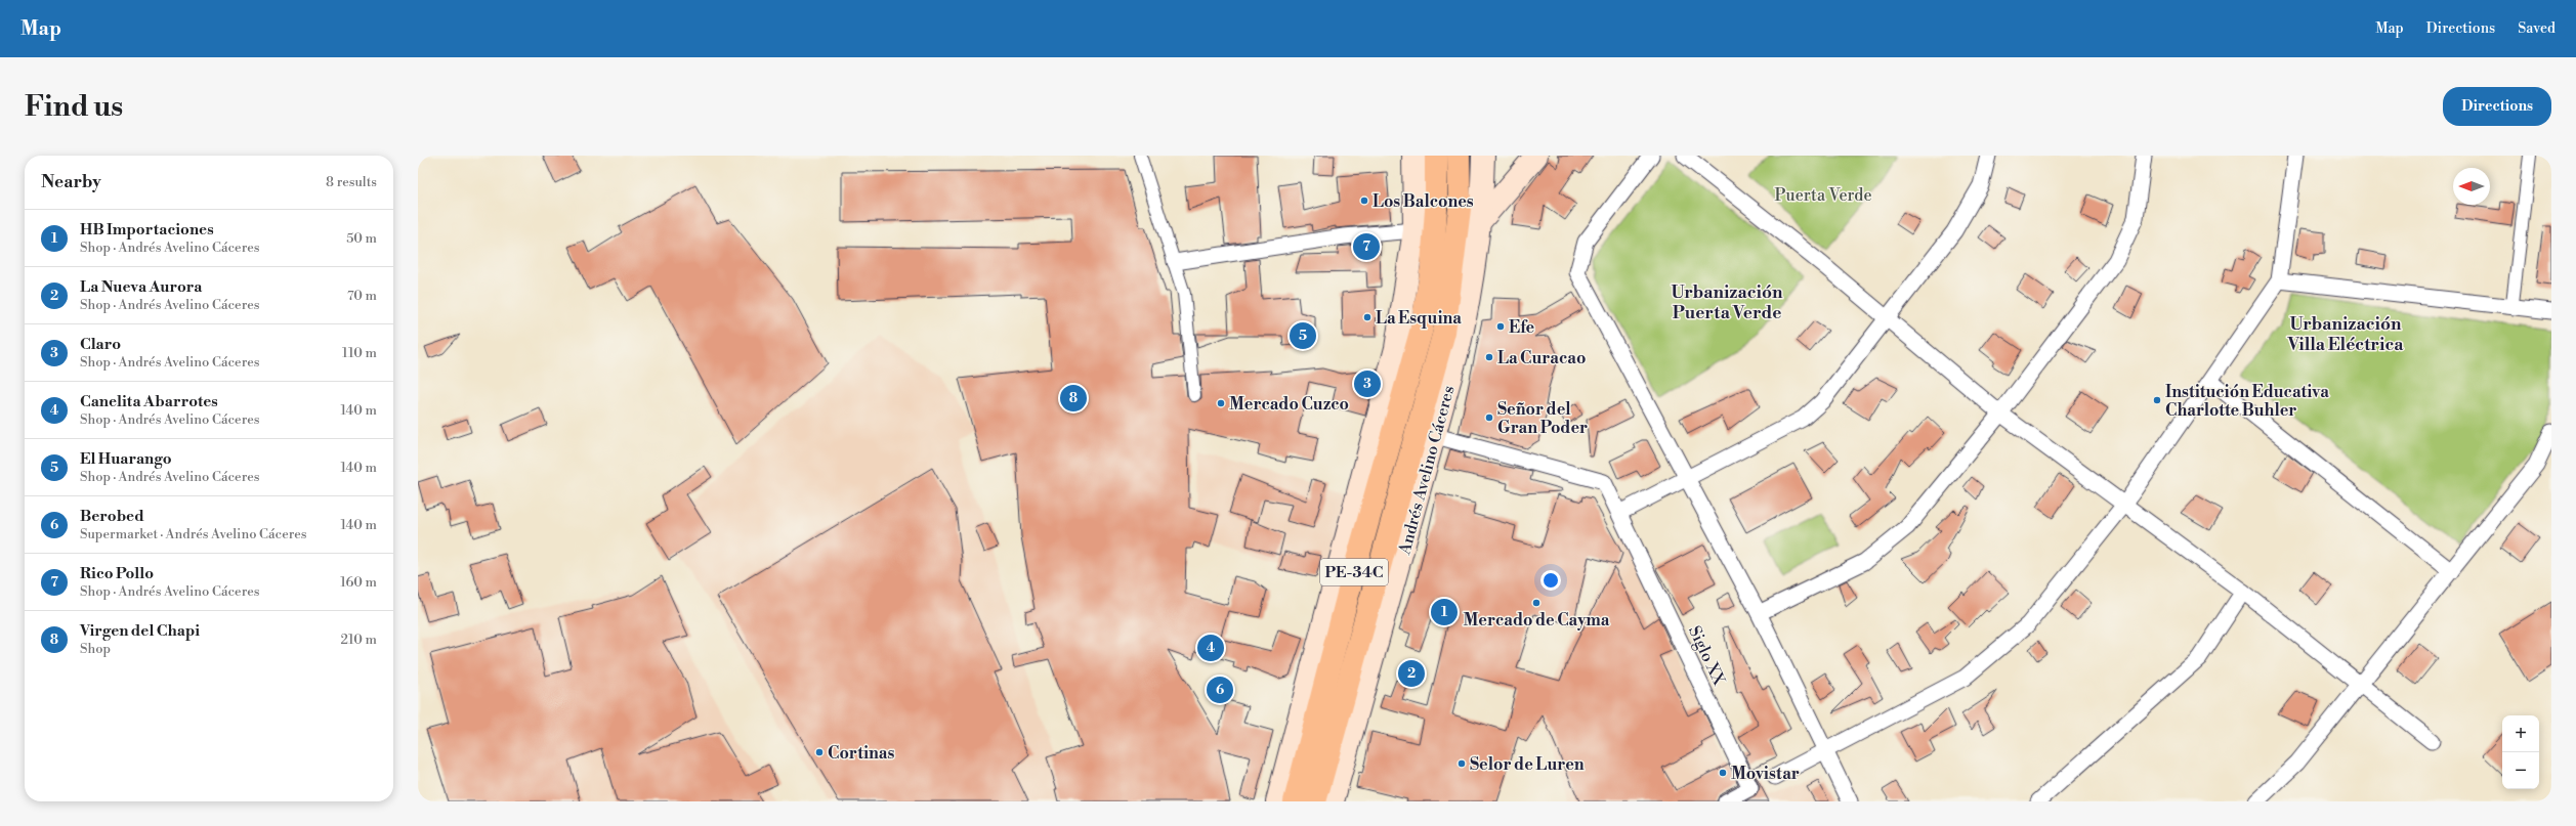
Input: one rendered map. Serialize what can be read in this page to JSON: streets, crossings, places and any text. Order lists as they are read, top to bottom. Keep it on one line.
{"streets":{"highway":["Andrés Avelino Cáceres","PE-34C"],"street":["Siglo XX"]},"crossings":[["Andrés Avelino Cáceres","PE-34C"]],"districts":["Urbanización Puerta Verde","Urbanización Villa Eléctrica"],"parks":["Puerta Verde"],"places":["Los Balcones","La Esquina","Efe","La Curacao","Institución Educativa Charlotte Buhler","Mercado Cuzco","Señor del Gran Poder","Mercado de Cayma","Cortinas","Selor de Luren","Movistar"],"north":"left","page":{"header":"Map","nav":["Map","Directions","Saved"],"buttons":"Directions","title":"Find us","heading":["Nearby","8 results"],"list":[{"mark":"1","name":"HB Importaciones","note":"Shop · Andrés Avelino Cáceres","value":"50 m"},{"mark":"2","name":"La Nueva Aurora","note":"Shop · Andrés Avelino Cáceres","value":"70 m"},{"mark":"3","name":"Claro","note":"Shop · Andrés Avelino Cáceres","value":"110 m"},{"mark":"4","name":"Canelita Abarrotes","note":"Shop · Andrés Avelino Cáceres","value":"140 m"},{"mark":"5","name":"El Huarango","note":"Shop · Andrés Avelino Cáceres","value":"140 m"},{"mark":"6","name":"Berobed","note":"Supermarket · Andrés Avelino Cáceres","value":"140 m"},{"mark":"7","name":"Rico Pollo","note":"Shop · Andrés Avelino Cáceres","value":"160 m"},{"mark":"8","name":"Virgen del Chapi","note":"Shop","value":"210 m"}],"pins":["7","5","3","8","1","4","2","6"],"map_buttons":["+","−"]}}
